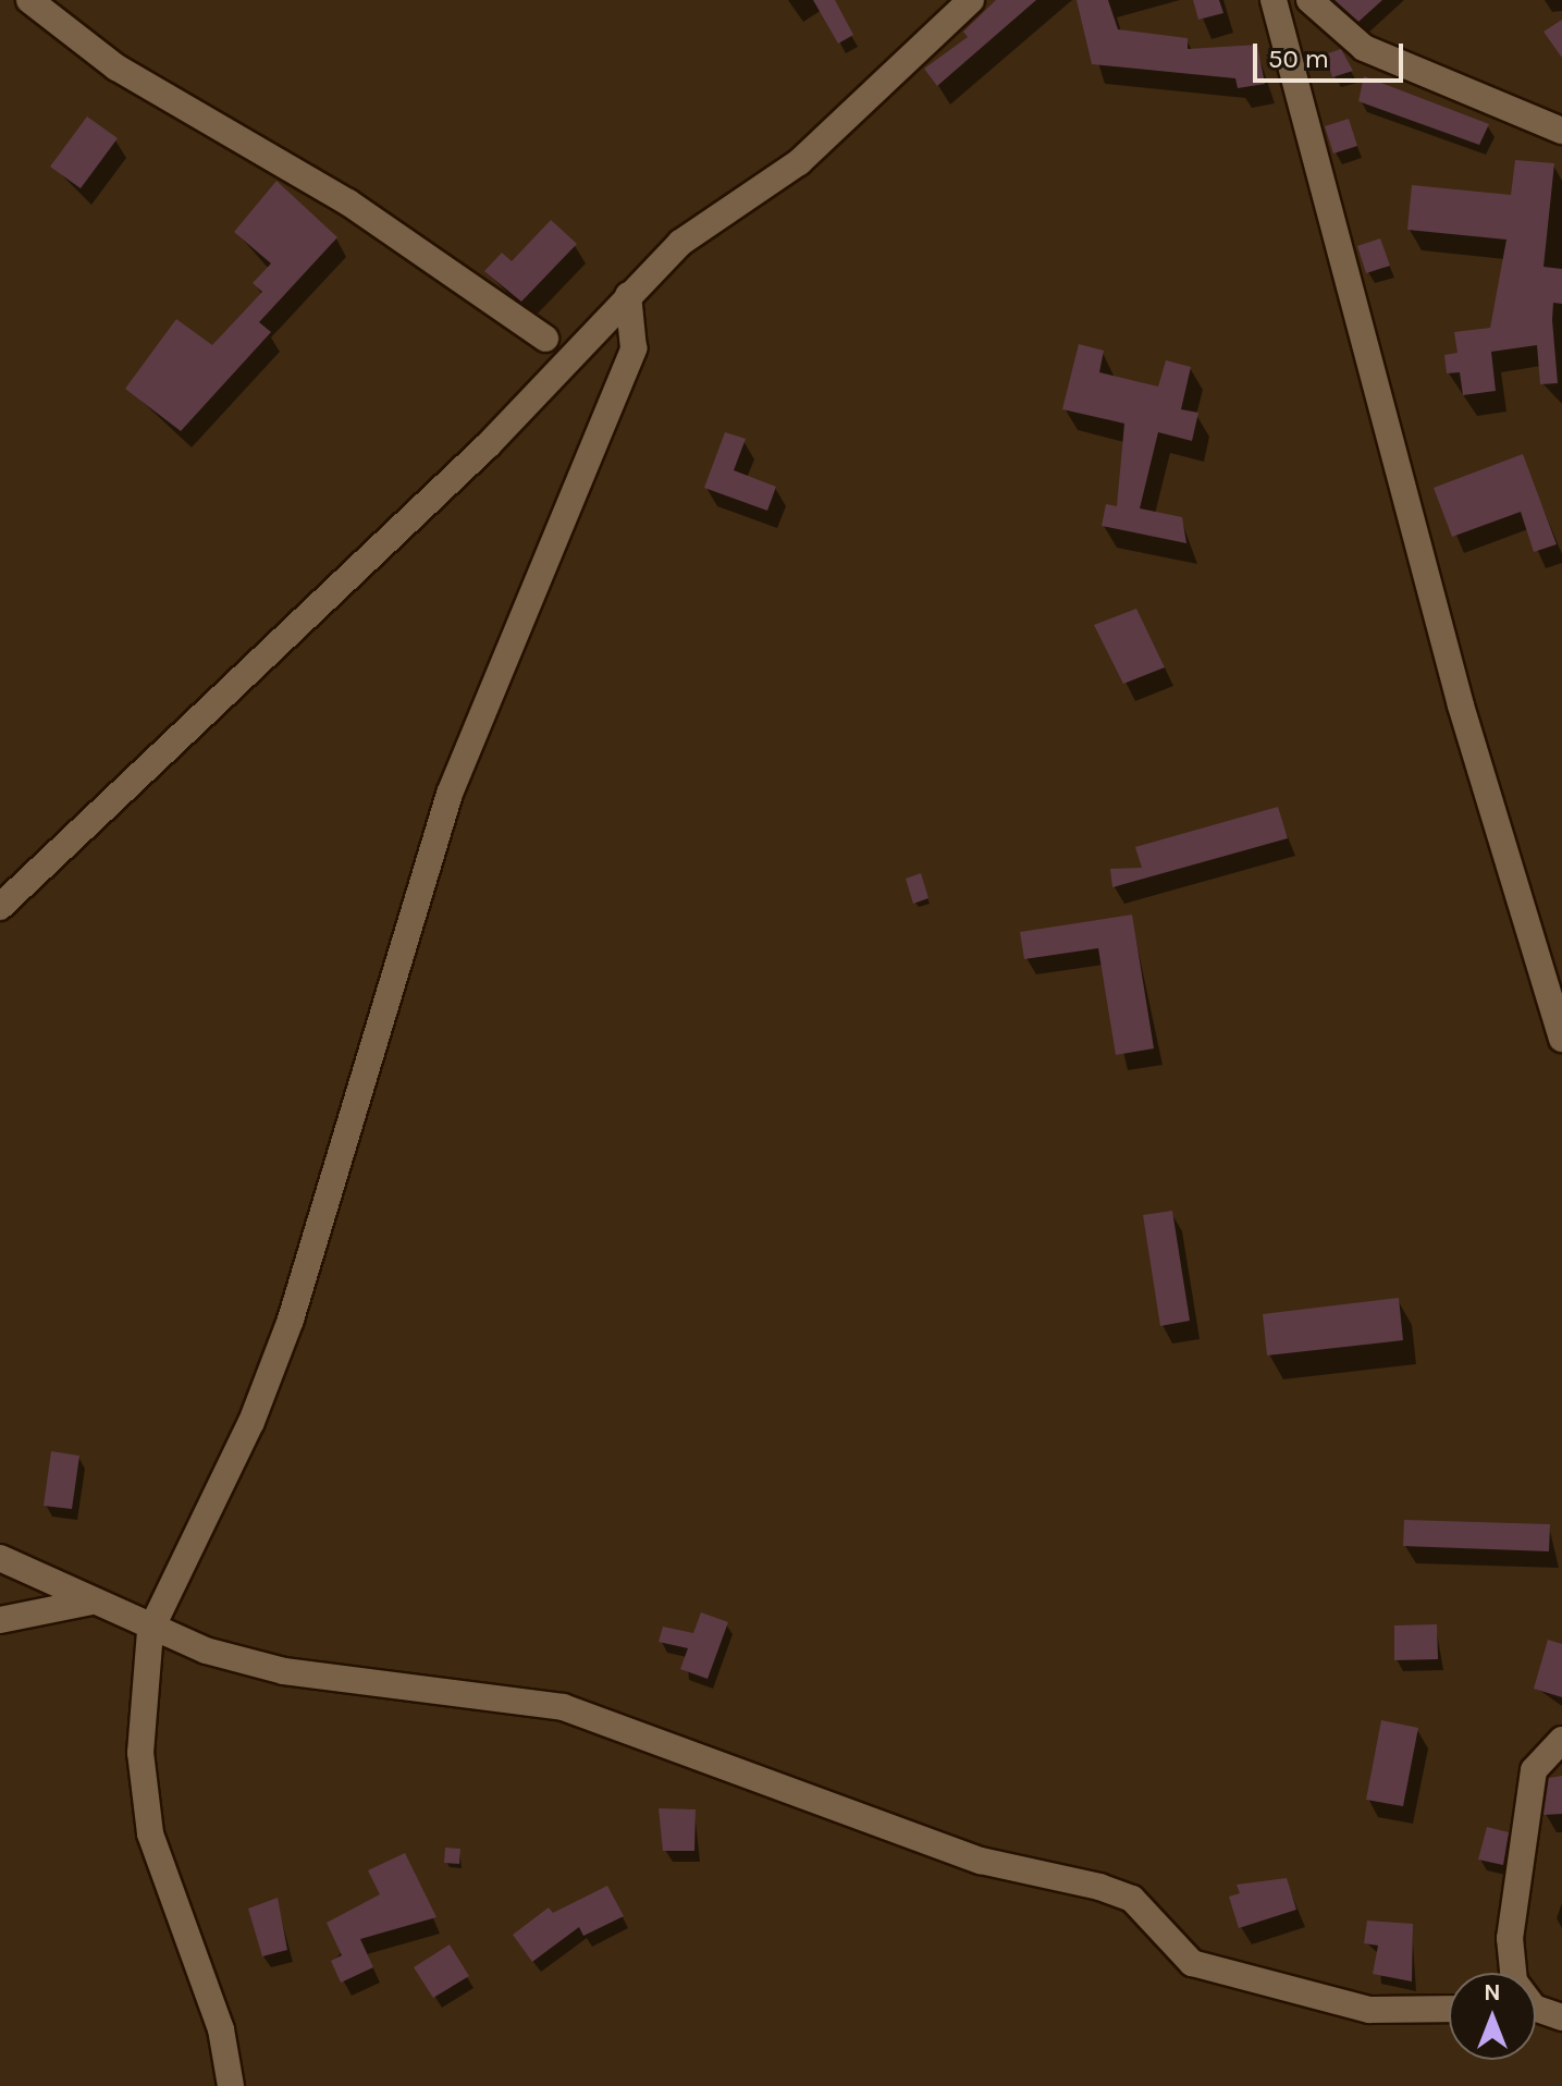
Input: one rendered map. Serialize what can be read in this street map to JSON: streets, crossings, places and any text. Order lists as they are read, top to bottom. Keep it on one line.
{"scale_bar":"50 m","north":"top"}
